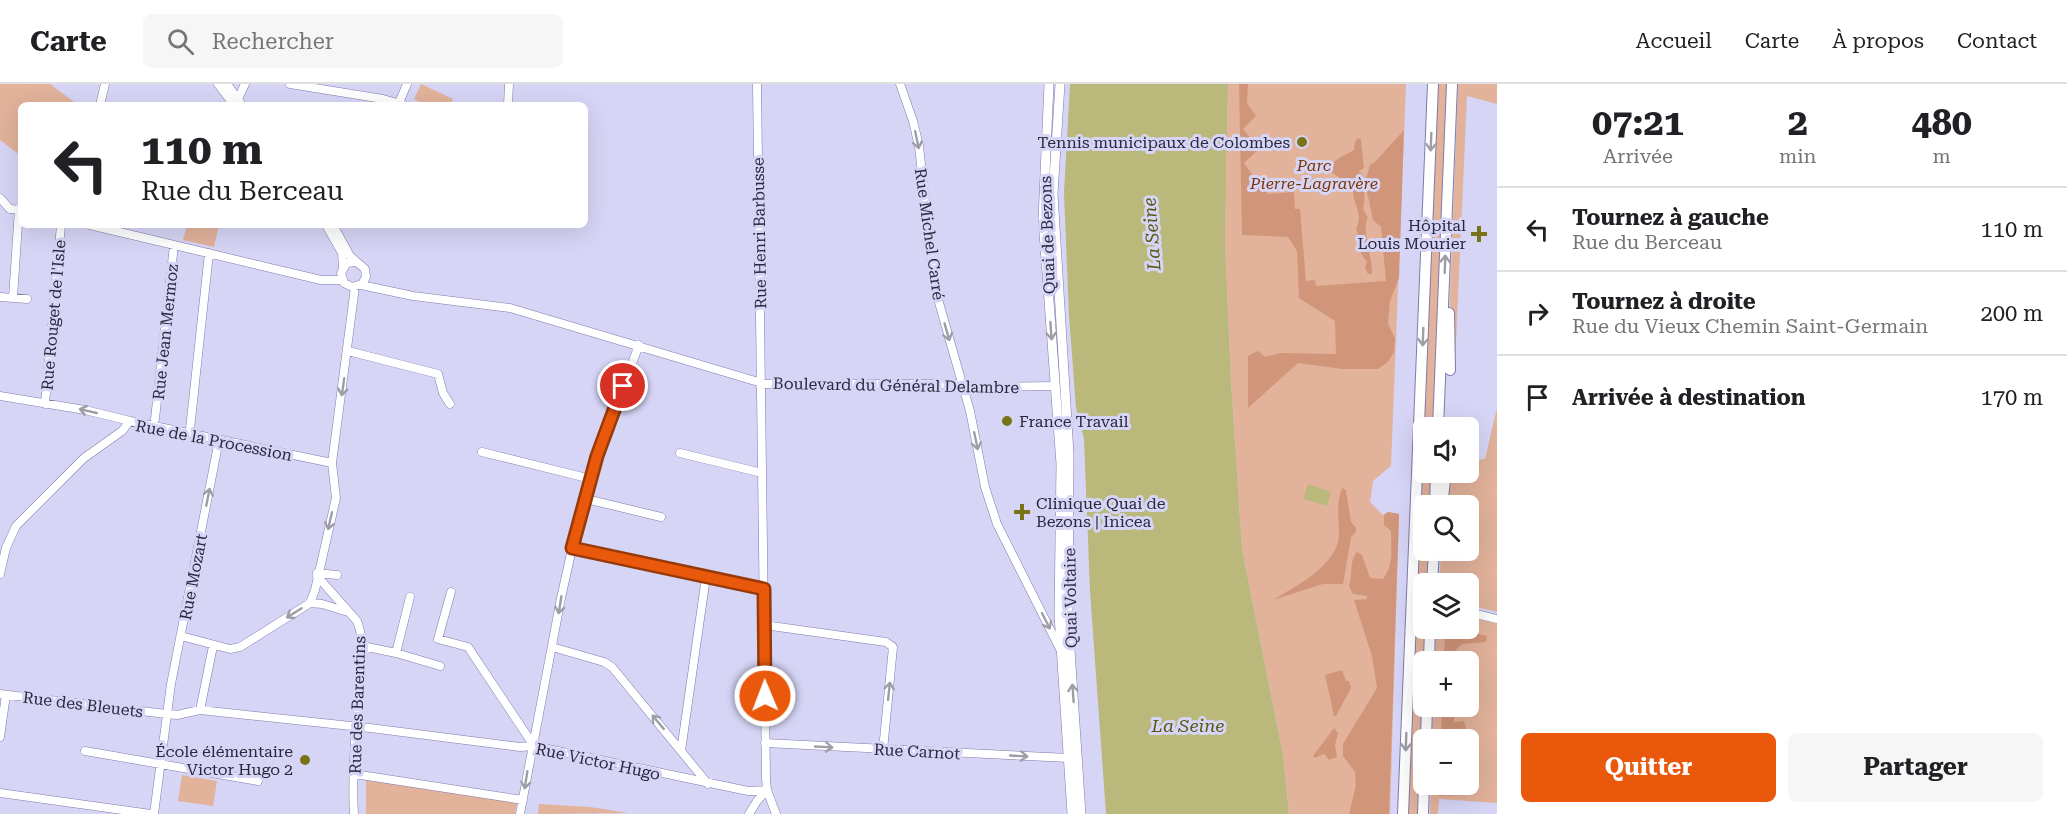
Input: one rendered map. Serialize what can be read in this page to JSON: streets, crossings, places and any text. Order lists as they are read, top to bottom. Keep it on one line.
{"streets":{"main road":["Quai de Bezons","Quai Voltaire"],"street":["Rue Henri Barbusse","Rue Michel Carré","Rue Rouget de l'Isle","Rue Jean Mermoz","Boulevard du Général Delambre","Rue de la Procession","Rue Mozart","Rue des Bleuets","Rue des Barentins","Rue Carnot","Rue Victor Hugo"]},"crossings":[["Rue Henri Barbusse","Boulevard du Général Delambre"],["Rue Henri Barbusse","Rue Carnot"],["Rue Henri Barbusse","Rue Victor Hugo"],["Rue Michel Carré","Boulevard du Général Delambre"],["Rue Michel Carré","Quai Voltaire"],["Quai de Bezons","Boulevard du Général Delambre"],["Quai de Bezons","Quai Voltaire"],["Rue Jean Mermoz","Rue de la Procession"],["Boulevard du Général Delambre","Quai Voltaire"],["Rue de la Procession","Rue Mozart"],["Rue Mozart","Rue des Bleuets"],["Quai Voltaire","Rue Carnot"],["Rue des Bleuets","Rue Victor Hugo"],["Rue des Barentins","Rue Victor Hugo"]],"one_way":["Rue Michel Carré","Rue Mozart","Rue Carnot"],"water":["La Seine"],"parks":["Parc Pierre-Lagravère"],"places":{"other":["Tennis municipaux de Colombes","France Travail","École élémentaire Victor Hugo 2"],"health":["Hôpital Louis Mourier","Clinique Quai de Bezons | Inicea"]},"page":{"header":"Carte","search":"Rechercher","nav":["Accueil","Carte","À propos","Contact"],"eta":["07:21","Arrivée","2","min","480","m"],"turn":["110 m","Rue du Berceau"],"list":[{"name":"Tournez à gauche","note":"Rue du Berceau","value":"110 m"},{"name":"Tournez à droite","note":"Rue du Vieux Chemin Saint-Germain","value":"200 m"},{"name":"Arrivée à destination","value":"170 m"}],"map_buttons":["+","−"],"buttons":["Quitter","Partager"]}}
